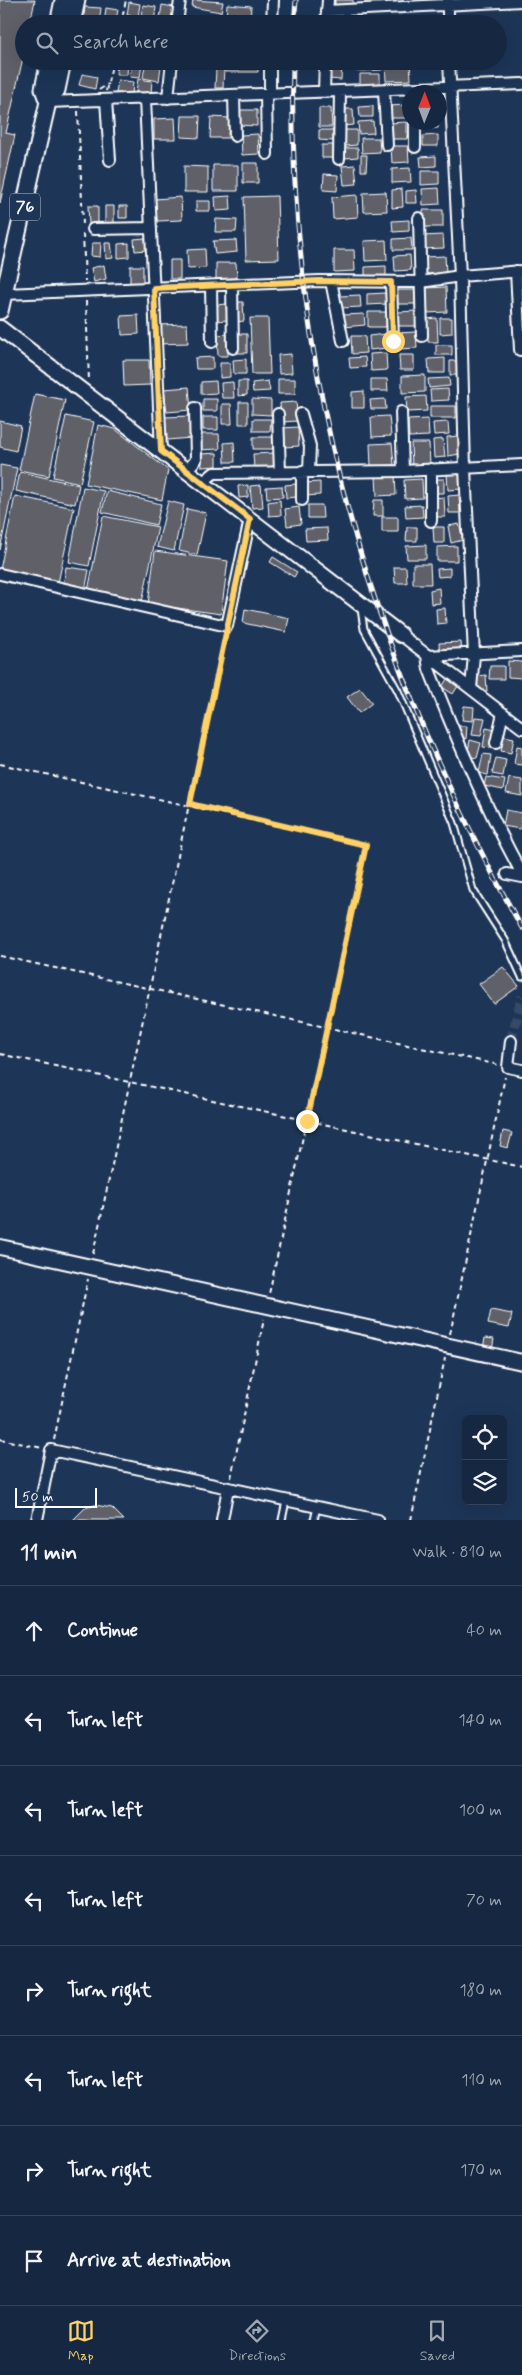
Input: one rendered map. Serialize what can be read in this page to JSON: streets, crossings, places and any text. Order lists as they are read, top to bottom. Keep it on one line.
{"streets":{"main road":["76"]},"scale_bar":"50 m","north":"top","page":{"search":"Search here","scale":"50 m","heading":["11 min","Walk · 810 m"],"list":[["Continue","40 m"],["Turn left","140 m"],["Turn left","100 m"],["Turn left","70 m"],["Turn right","180 m"],["Turn left","110 m"],["Turn right","170 m"],"Arrive at destination"],"nav":["Map","Directions","Saved"]}}
